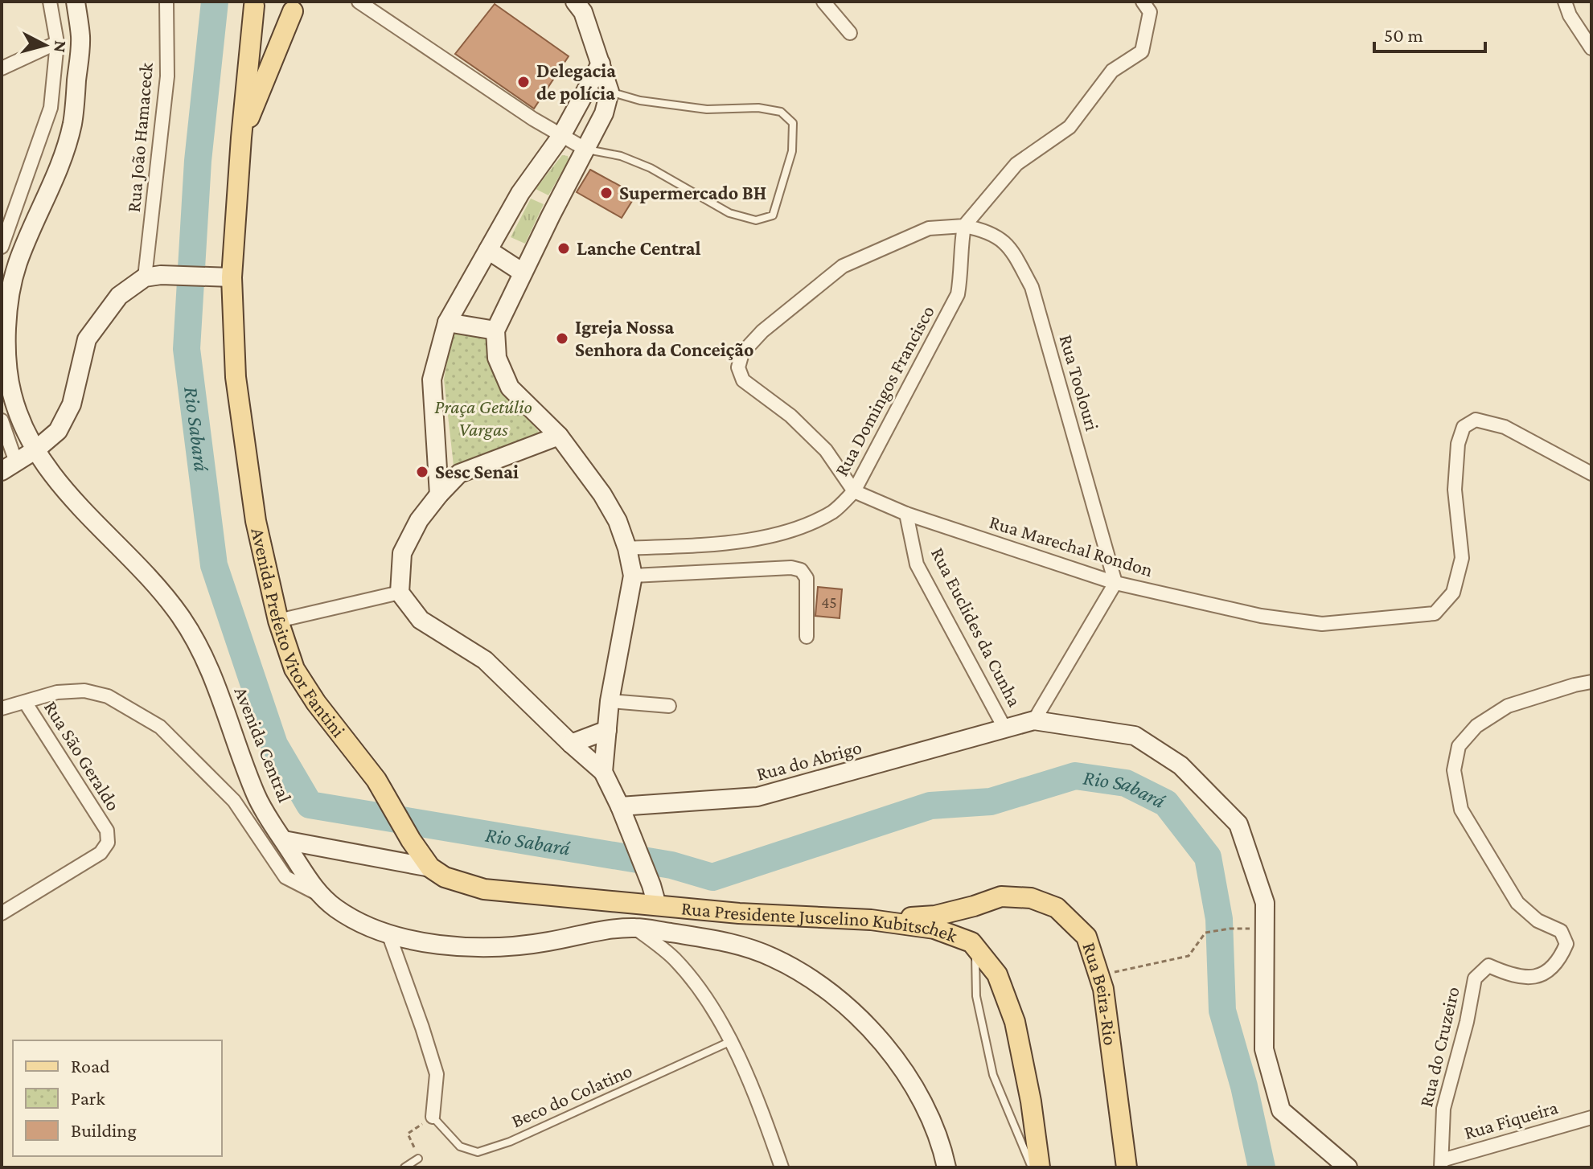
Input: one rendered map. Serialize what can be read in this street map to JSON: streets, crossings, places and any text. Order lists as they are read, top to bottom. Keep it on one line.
{"streets":{"main road":["Avenida Prefeito Vitor Fantini","Rua Presidente Juscelino Kubitschek","Rua Beira-Rio"],"street":["Rua João Hamaceck","Rua Toolouri","Rua Domingos Francisco","Rua Marechal Rondon","Rua Euclides da Cunha","Avenida Central","Rua São Geraldo","Rua do Abrigo","Rua do Cruzeiro","Rua Fiqueira"],"lane":["Beco do Colatino"]},"crossings":[["Rua Toolouri","Rua Domingos Francisco"],["Rua Toolouri","Rua Marechal Rondon"],["Rua Domingos Francisco","Rua Marechal Rondon"],["Rua Marechal Rondon","Rua Euclides da Cunha"],["Rua Euclides da Cunha","Rua do Abrigo"],["Avenida Prefeito Vitor Fantini","Rua Presidente Juscelino Kubitschek"],["Rua Presidente Juscelino Kubitschek","Rua Beira-Rio"],["Rua do Cruzeiro","Rua Fiqueira"]],"water":["Rio Sabará"],"parks":["Praça Getúlio Vargas"],"places":["Delegacia de polícia","Supermercado BH","Lanche Central","Igreja Nossa Senhora da Conceição","Sesc Senai"],"house_numbers":["45"],"legend":["Road","Park","Building"],"scale_bar":"50 m","north":"right"}
